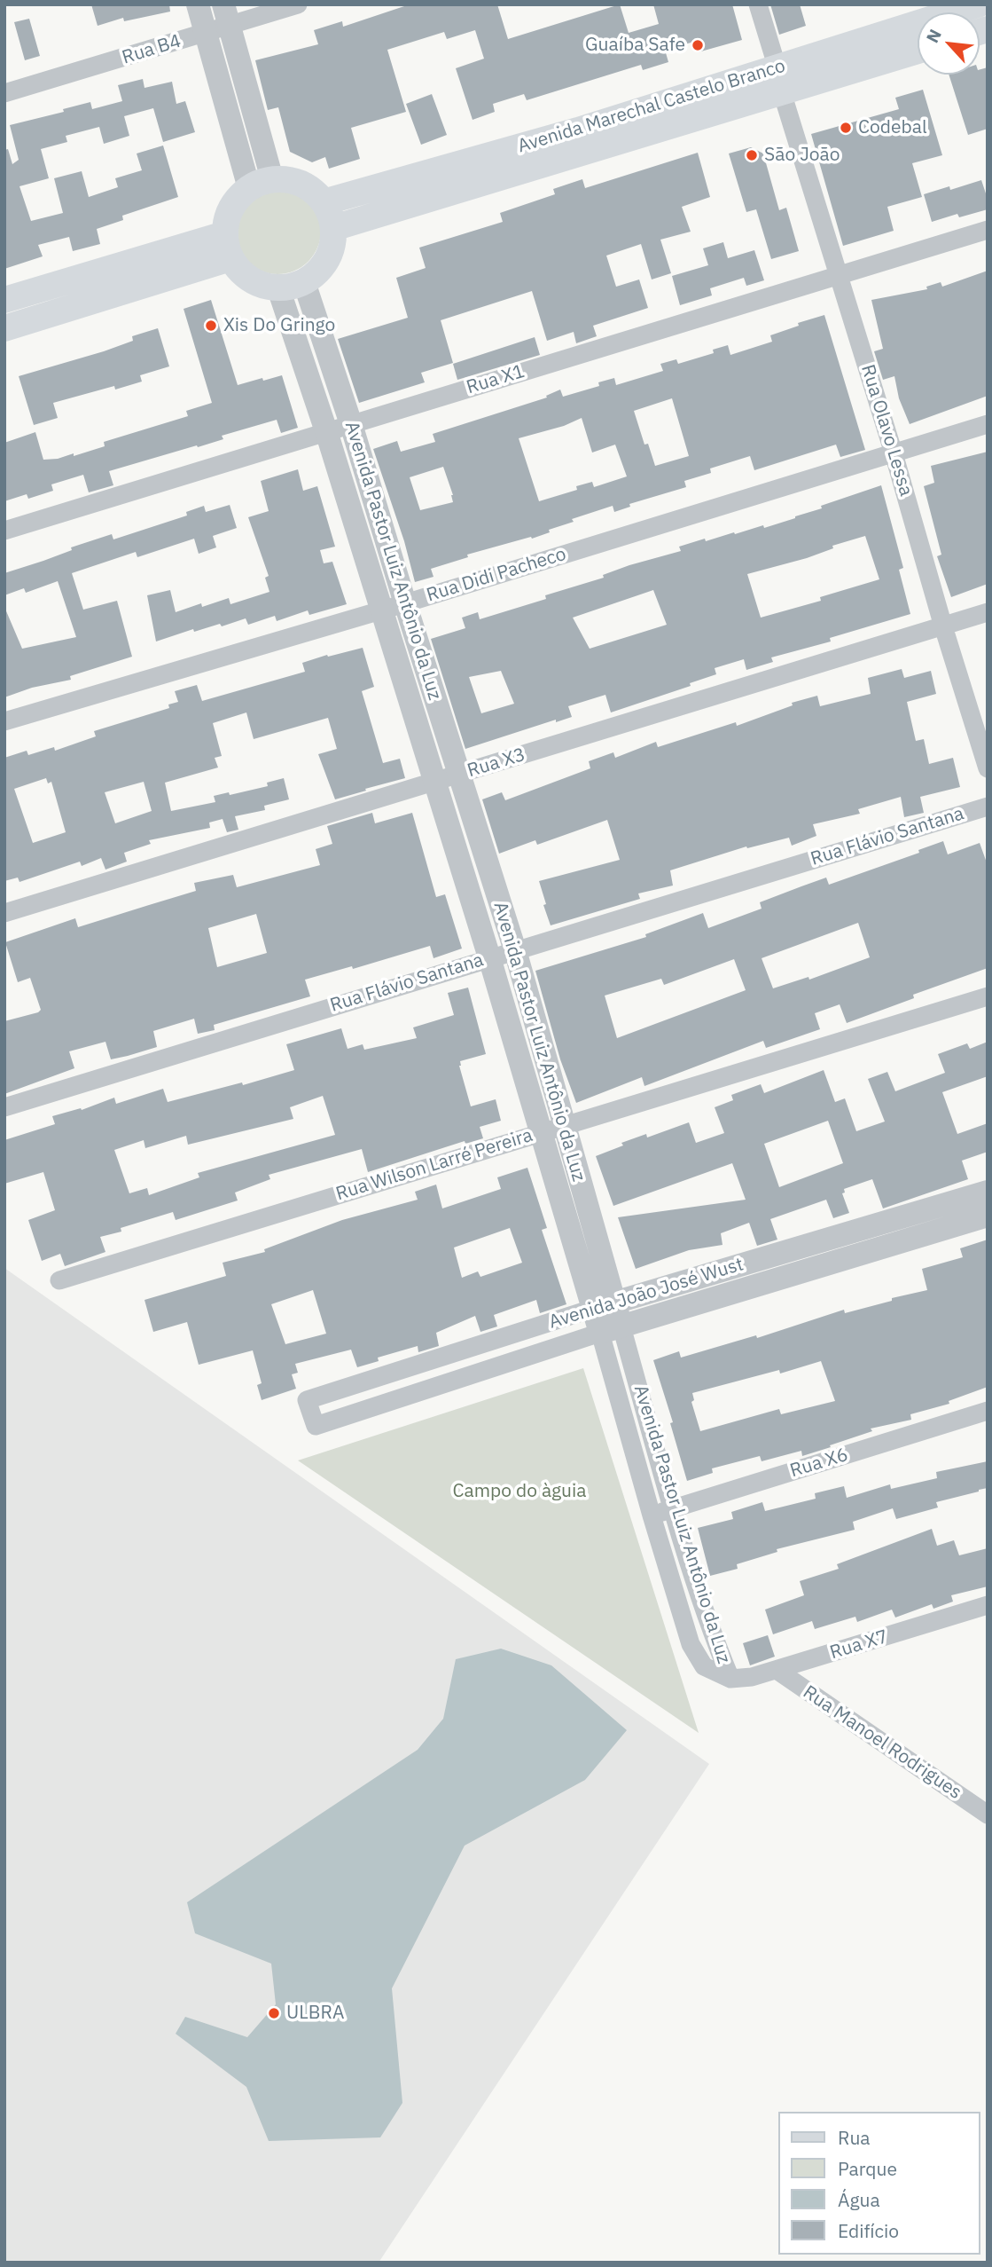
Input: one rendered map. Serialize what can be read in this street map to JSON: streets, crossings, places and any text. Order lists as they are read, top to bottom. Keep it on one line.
{"streets":{"main road":["Avenida Marechal Castelo Branco"],"street":["Rua B4","Rua X1","Rua Olavo Lessa","Avenida Pastor Luiz Antônio da Luz","Rua Didi Pacheco","Rua X3","Rua Flávio Santana","Rua Wilson Larré Pereira","Avenida João José Wust","Rua X6","Rua X7","Rua Manoel Rodrigues"]},"crossings":[["Avenida Marechal Castelo Branco","Rua Olavo Lessa"],["Avenida Marechal Castelo Branco","Avenida Pastor Luiz Antônio da Luz"],["Rua X1","Rua Olavo Lessa"],["Rua X1","Avenida Pastor Luiz Antônio da Luz"],["Rua Olavo Lessa","Rua Didi Pacheco"],["Rua Olavo Lessa","Rua X3"],["Avenida Pastor Luiz Antônio da Luz","Rua Didi Pacheco"],["Avenida Pastor Luiz Antônio da Luz","Rua X3"],["Avenida Pastor Luiz Antônio da Luz","Rua Flávio Santana"],["Avenida Pastor Luiz Antônio da Luz","Rua Wilson Larré Pereira"],["Avenida Pastor Luiz Antônio da Luz","Avenida João José Wust"],["Avenida Pastor Luiz Antônio da Luz","Rua X6"],["Avenida Pastor Luiz Antônio da Luz","Rua X7"],["Rua X7","Rua Manoel Rodrigues"]],"parks":["Campo do àguia"],"places":["Guaíba Safe","Codebal","São João","Xis Do Gringo","ULBRA"],"legend":["Rua","Parque","Água","Edifício"],"north":"top left"}
